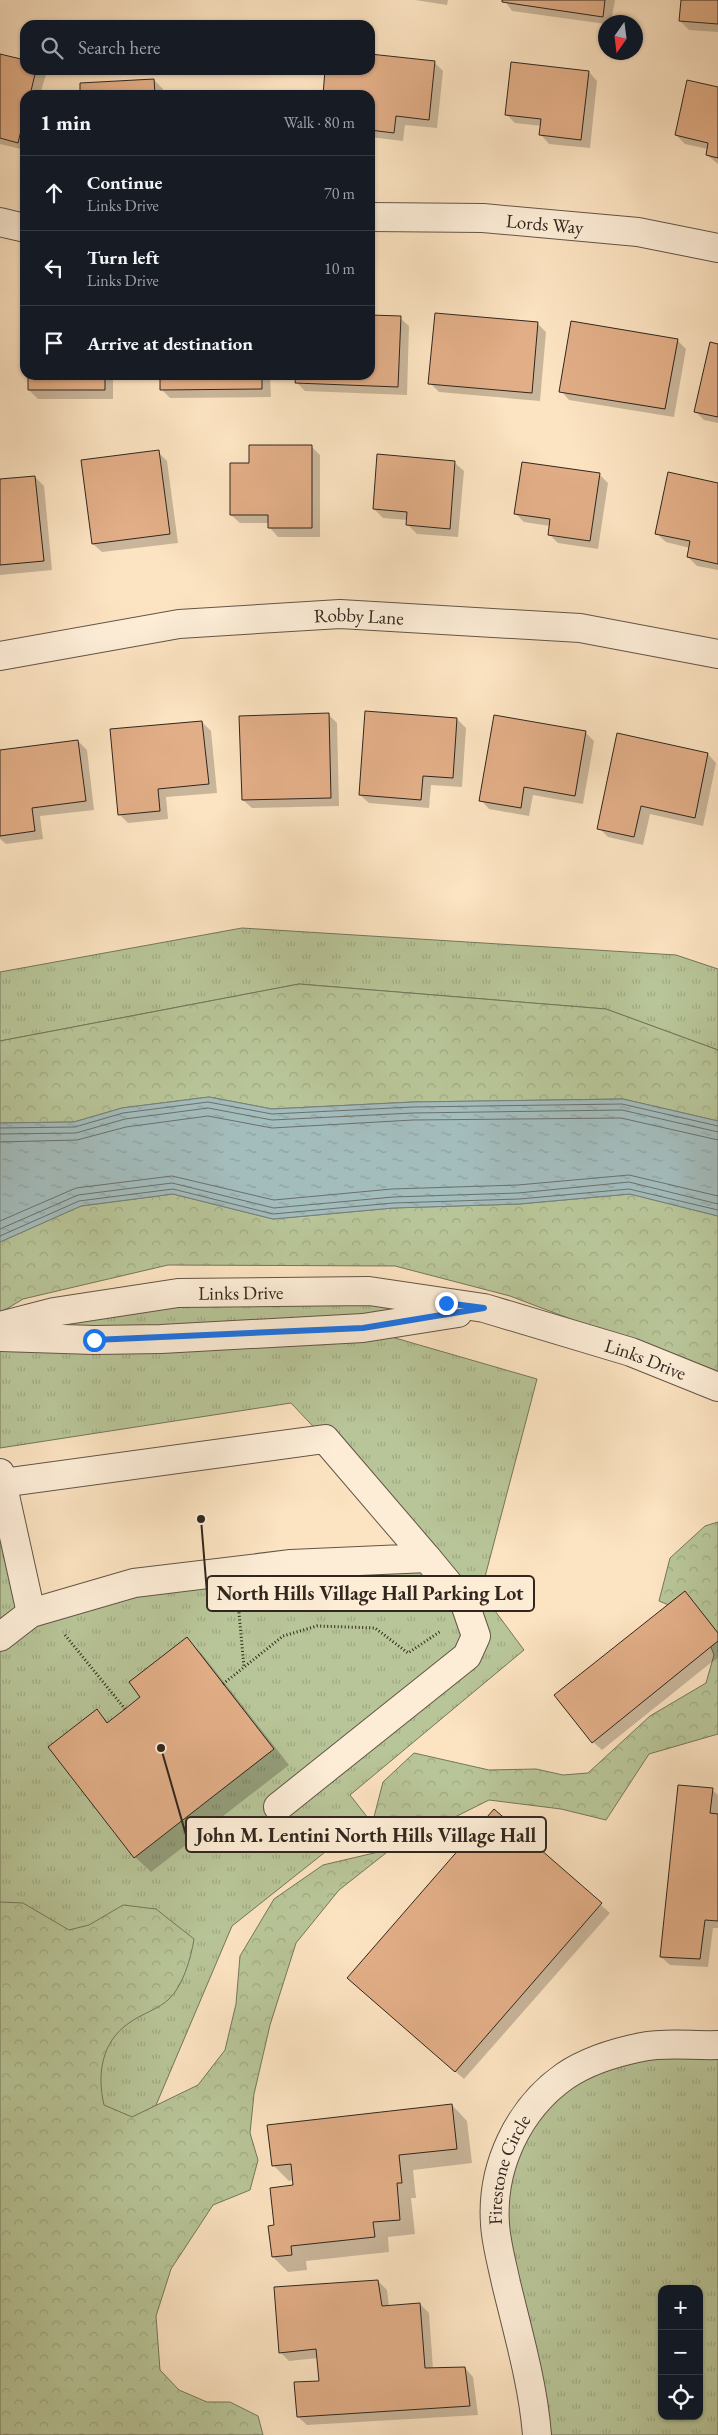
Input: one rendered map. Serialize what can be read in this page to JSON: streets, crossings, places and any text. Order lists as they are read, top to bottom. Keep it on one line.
{"streets":{"street":["Lords Way","Robby Lane","Links Drive","Firestone Circle"]},"places":["North Hills Village Hall Parking Lot","John M. Lentini North Hills Village Hall"],"north":"bottom","page":{"search":"Search here","heading":["1 min","Walk · 80 m"],"list":[["Continue","Links Drive","70 m"],["Turn left","Links Drive","10 m"],"Arrive at destination"],"map_buttons":["+","−"]}}
